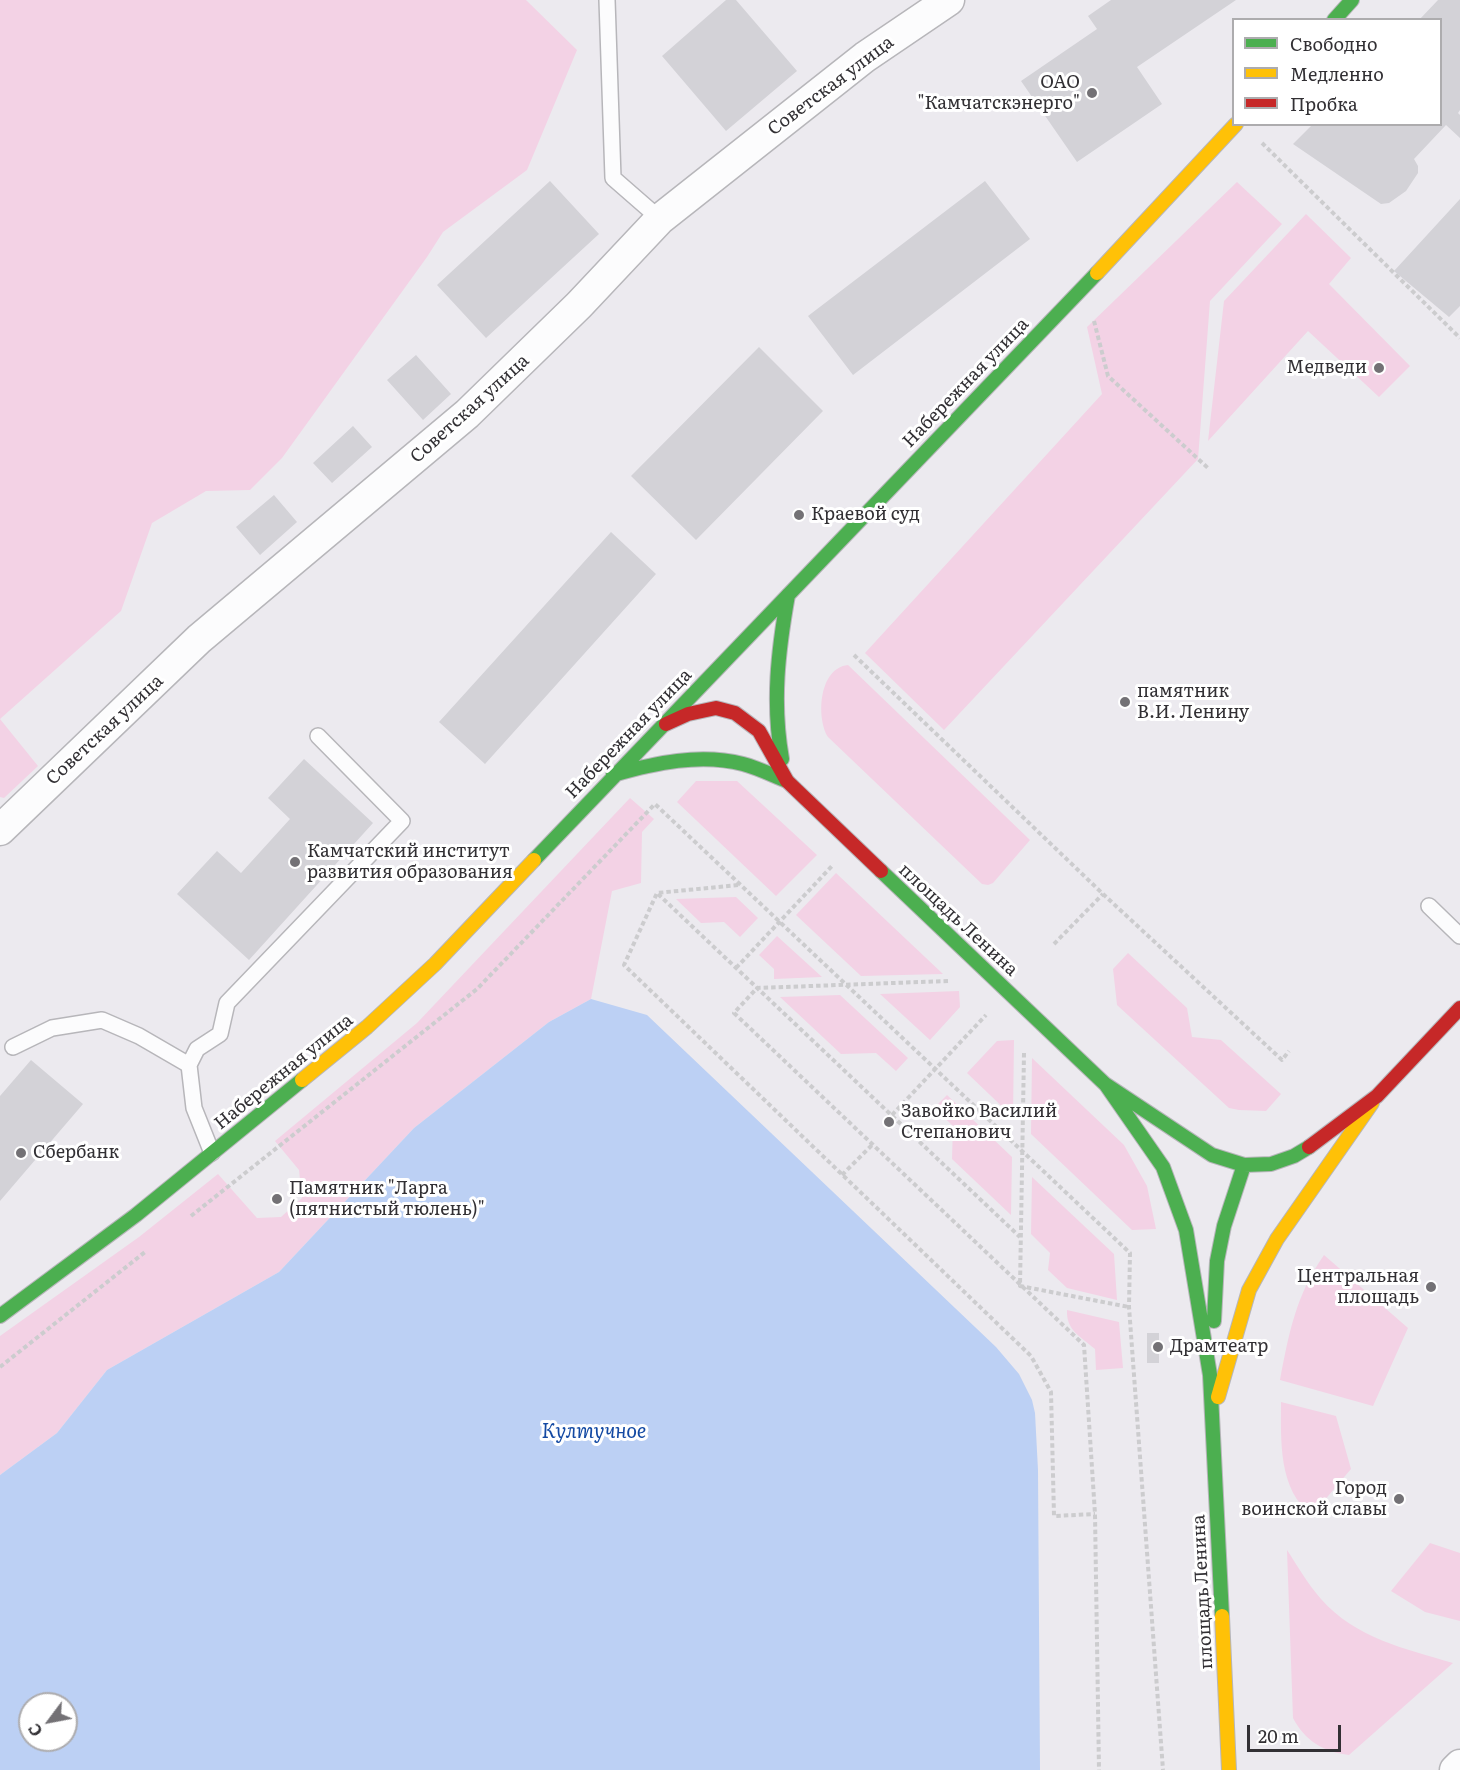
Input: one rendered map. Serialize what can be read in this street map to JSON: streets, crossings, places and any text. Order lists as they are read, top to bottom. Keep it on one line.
{"streets":{"main road":["Набережная улица","площадь Ленина"],"street":["Советская улица"]},"water":["Култучное"],"places":["ОАО \"Камчатскэнерго\"","Медведи","Краевой суд","памятник В.И. Ленину","Камчатский институт развития образования","Завойко Василий Степанович","Сбербанк","Памятник \"Ларга (пятнистый тюлень)\"","Центральная площадь","Драмтеатр","Город воинской славы"],"legend":["Свободно","Медленно","Пробка"],"scale_bar":"20 m","north":"bottom left"}
